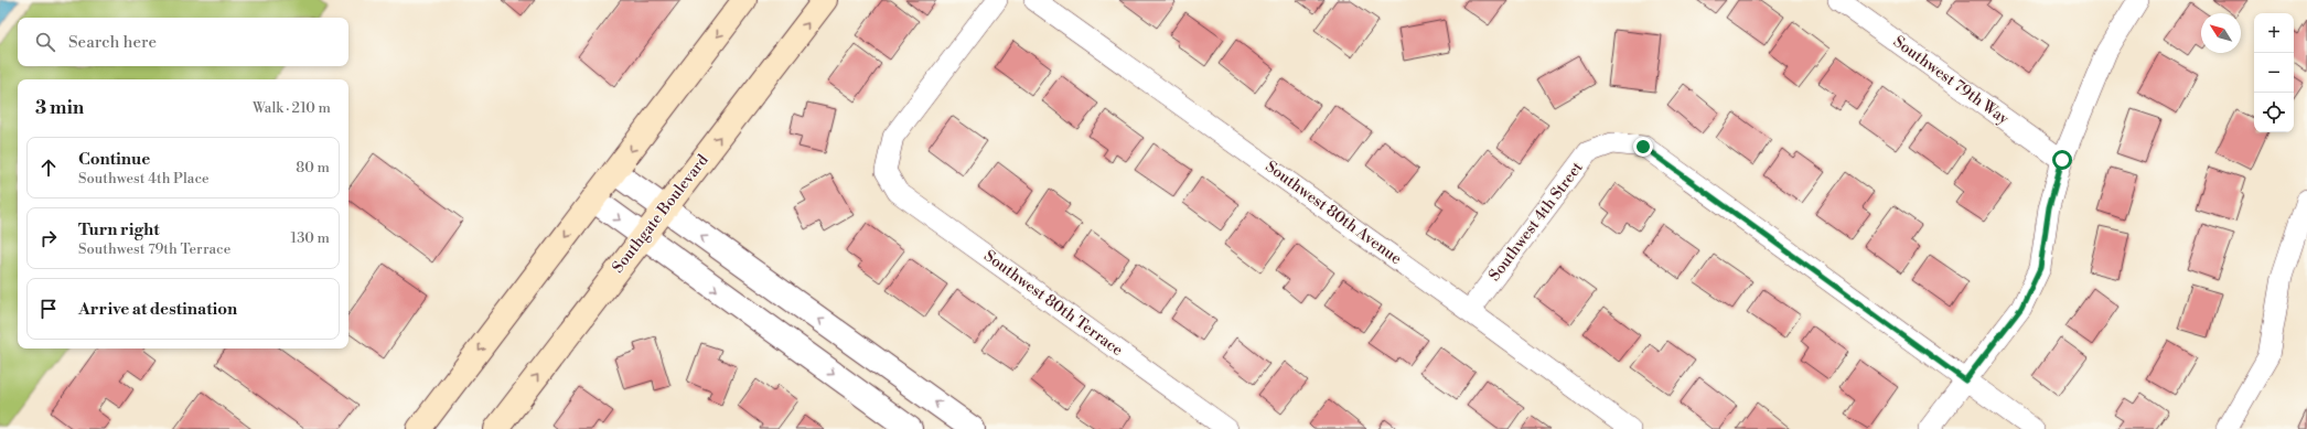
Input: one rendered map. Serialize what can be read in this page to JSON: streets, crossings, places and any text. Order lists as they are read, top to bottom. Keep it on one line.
{"streets":{"main road":["Southgate Boulevard"],"street":["Southwest 79th Way","Southwest 80th Avenue","Southwest 4th Street","Southwest 80th Terrace"]},"crossings":[["Southwest 80th Avenue","Southwest 4th Street"]],"north":"top left","page":{"map_buttons":["+","−"],"search":"Search here","heading":["3 min","Walk · 210 m"],"list":[["Continue","Southwest 4th Place","80 m"],["Turn right","Southwest 79th Terrace","130 m"],"Arrive at destination"]}}
